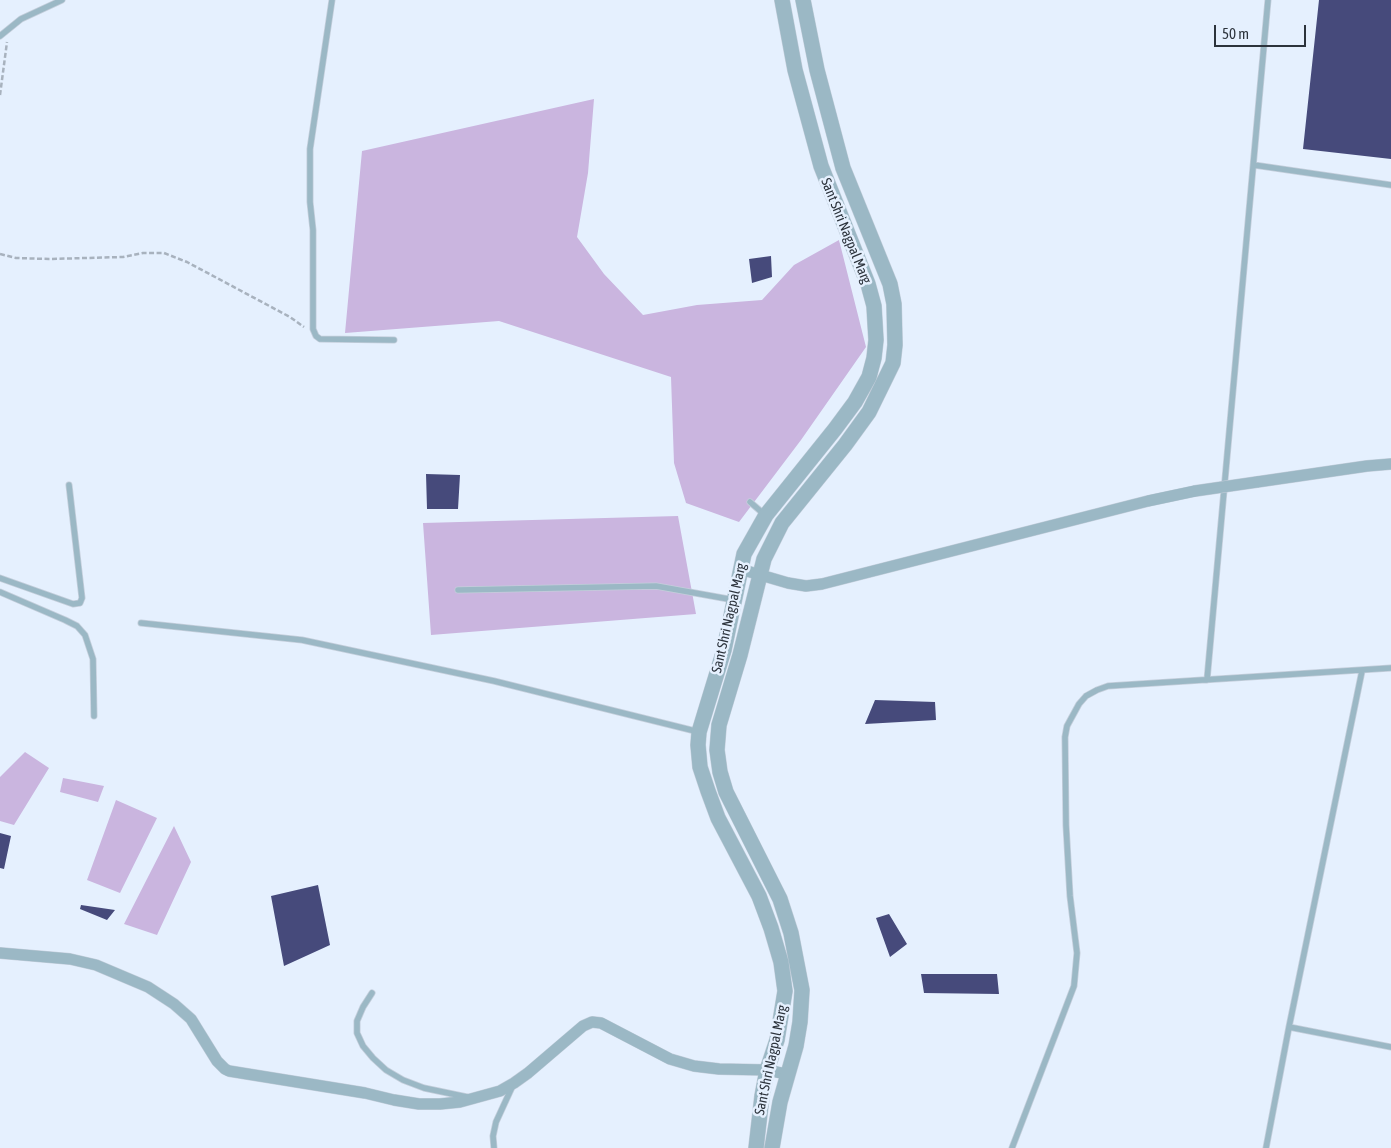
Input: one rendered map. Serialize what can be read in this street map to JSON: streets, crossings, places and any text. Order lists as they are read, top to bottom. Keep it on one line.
{"streets":{"street":["Sant Shri Nagpal Marg"]},"scale_bar":"50 m"}
